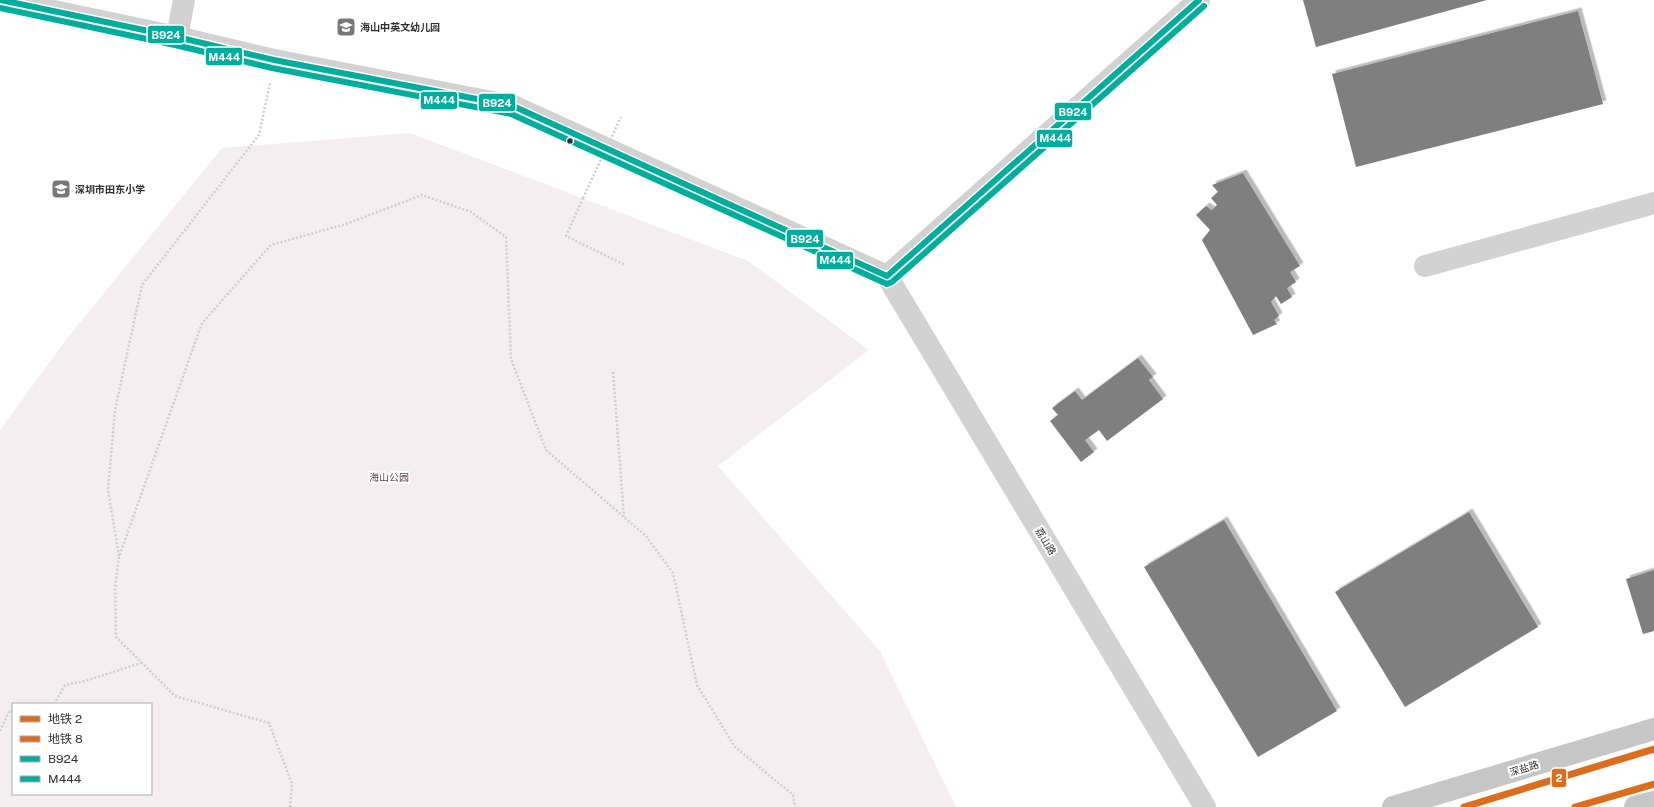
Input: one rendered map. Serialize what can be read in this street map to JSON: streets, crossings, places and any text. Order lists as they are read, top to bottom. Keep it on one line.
{"streets":{"main road":["深盐路"],"street":["荔山路"]},"parks":["海山公园"],"places":{"school or university":["海山中英文幼儿园","深圳市田东小学"]},"lines":["transit line B924","transit line M444","metro line 2","metro line 8"],"legend":["地铁 2","地铁 8","B924","M444"]}
